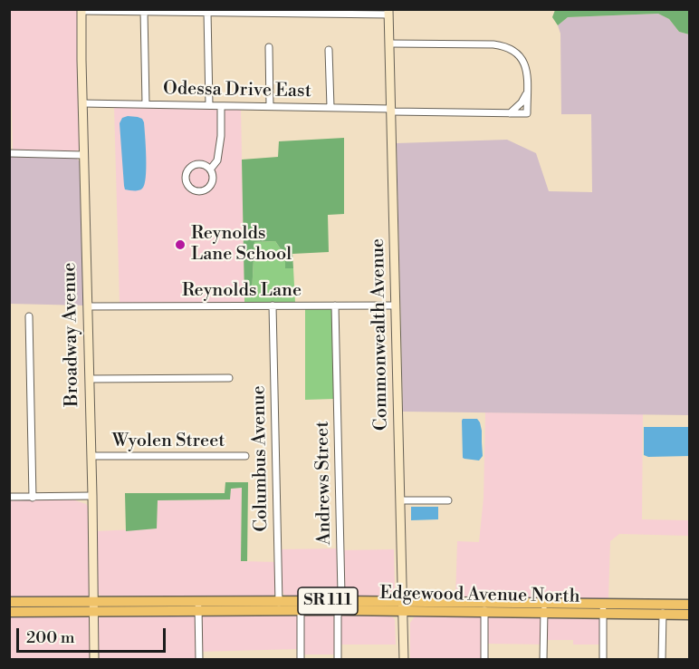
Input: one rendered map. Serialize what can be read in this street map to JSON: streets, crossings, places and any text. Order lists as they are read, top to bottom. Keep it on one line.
{"streets":{"main road":["Edgewood Avenue North","SR 111"],"street":["Odessa Drive East","Reynolds Lane","Broadway Avenue","Commonwealth Avenue","Wyolen Street","Columbus Avenue","Andrews Street"]},"crossings":[["Odessa Drive East","Broadway Avenue"],["Odessa Drive East","Commonwealth Avenue"],["Reynolds Lane","Broadway Avenue"],["Reynolds Lane","Commonwealth Avenue"],["Reynolds Lane","Columbus Avenue"],["Reynolds Lane","Andrews Street"],["Broadway Avenue","Wyolen Street"],["Broadway Avenue","Edgewood Avenue North"],["Commonwealth Avenue","Edgewood Avenue North"],["Columbus Avenue","Edgewood Avenue North"],["Andrews Street","Edgewood Avenue North"]],"places":["Reynolds Lane School"],"scale_bar":"200 m"}
